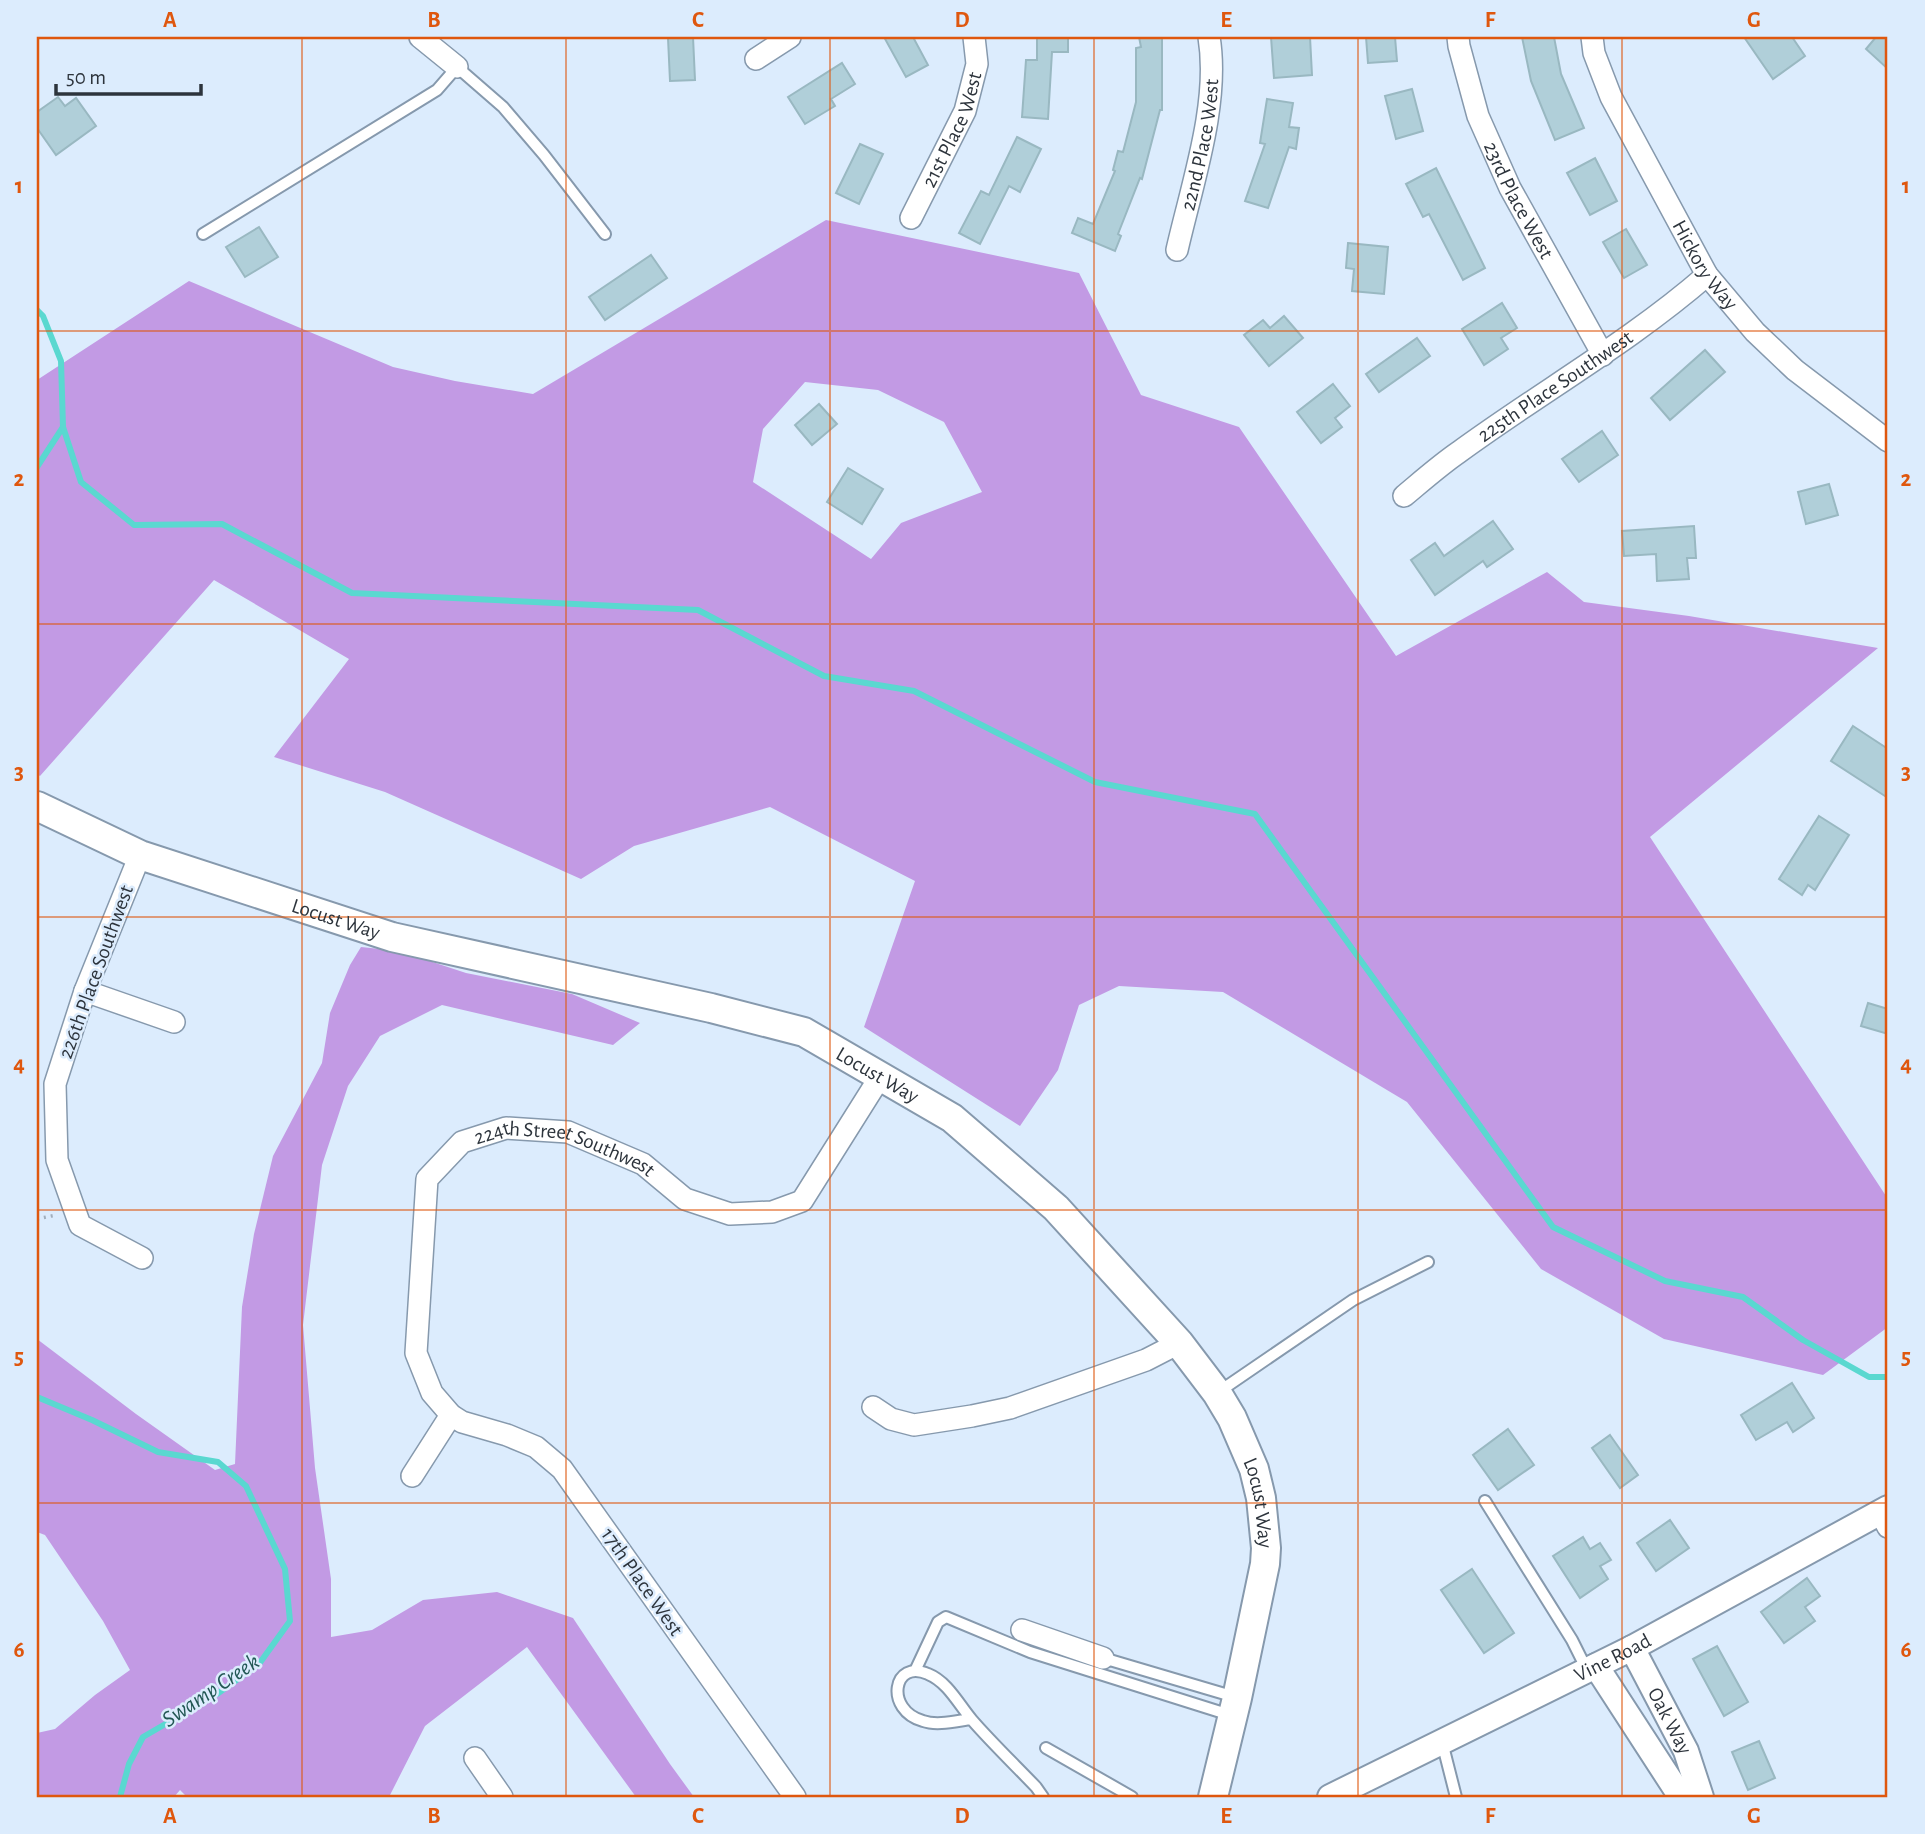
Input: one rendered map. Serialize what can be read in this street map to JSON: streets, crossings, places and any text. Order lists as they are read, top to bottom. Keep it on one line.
{"streets":{"main road":["Locust Way"],"street":["21st Place West","22nd Place West","23rd Place West","Hickory Way","225th Place Southwest","226th Place Southwest","224th Street Southwest","17th Place West","Vine Road","Oak Way"]},"crossings":[["23rd Place West","225th Place Southwest"],["Hickory Way","225th Place Southwest"],["Locust Way","226th Place Southwest"],["Locust Way","224th Street Southwest"],["224th Street Southwest","17th Place West"],["Vine Road","Oak Way"]],"water":["Swamp Creek"],"scale_bar":"50 m","grid":{"columns":["A","B","C","D","E","F","G"],"rows":["1","2","3","4","5","6"]}}
